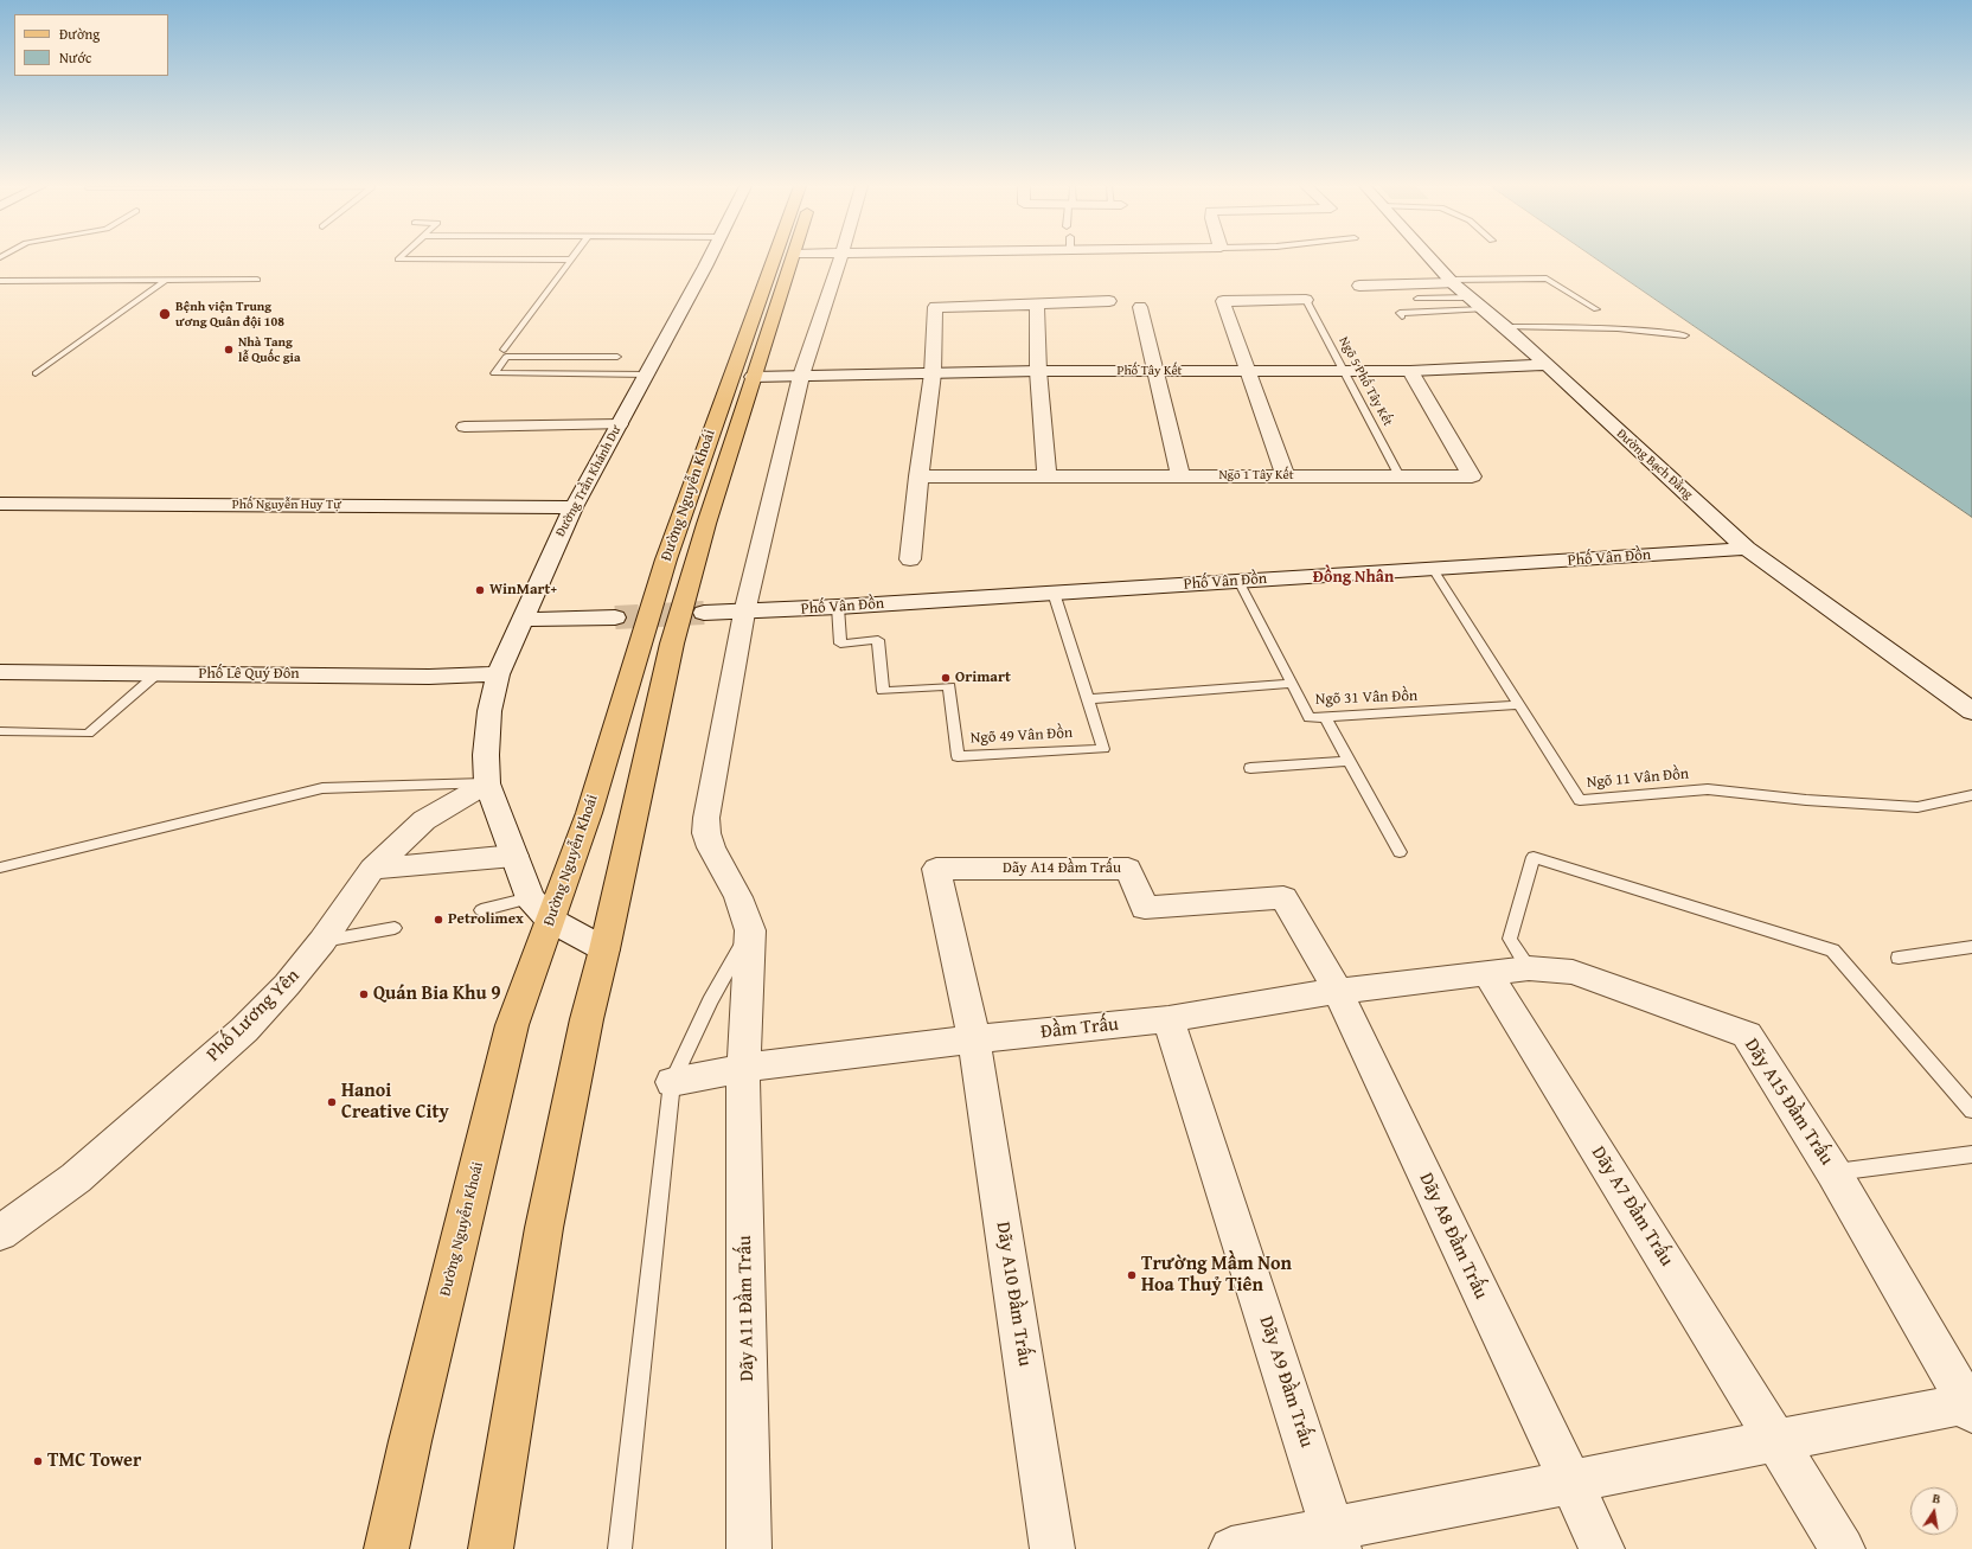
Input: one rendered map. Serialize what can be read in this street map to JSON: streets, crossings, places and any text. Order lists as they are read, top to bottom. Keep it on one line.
{"streets":{"main road":["Đường Nguyễn Khoái"],"street":["Phố Tây Kết","Đường Bạch Đằng","Ngõ 1 Tây Kết","Đường Trần Khánh Dư","Phố Nguyễn Huy Tự","Phố Vân Đồn","Phố Lê Quý Đôn","Dãy A14 Đầm Trấu","Phố Lương Yên","Đầm Trấu","Dãy A15 Đầm Trấu","Dãy A7 Đầm Trấu","Dãy A8 Đầm Trấu","Dãy A10 Đầm Trấu","Dãy A11 Đầm Trấu","Dãy A9 Đầm Trấu"],"lane":["Ngõ 5 Phố Tây Kết","Ngõ 31 Vân Đồn","Ngõ 49 Vân Đồn","Ngõ 11 Vân Đồn"]},"crossings":[["Phố Tây Kết","Ngõ 5 Phố Tây Kết"],["Phố Tây Kết","Đường Bạch Đằng"],["Phố Tây Kết","Ngõ 1 Tây Kết"],["Phố Tây Kết","Đường Nguyễn Khoái"],["Ngõ 5 Phố Tây Kết","Ngõ 1 Tây Kết"],["Đường Bạch Đằng","Phố Vân Đồn"],["Đường Trần Khánh Dư","Đường Nguyễn Khoái"],["Đường Trần Khánh Dư","Phố Nguyễn Huy Tự"],["Đường Trần Khánh Dư","Phố Lê Quý Đôn"],["Đường Trần Khánh Dư","Phố Lương Yên"],["Phố Vân Đồn","Ngõ 31 Vân Đồn"],["Phố Vân Đồn","Ngõ 49 Vân Đồn"],["Phố Vân Đồn","Ngõ 11 Vân Đồn"],["Ngõ 31 Vân Đồn","Ngõ 11 Vân Đồn"],["Dãy A14 Đầm Trấu","Đầm Trấu"],["Dãy A14 Đầm Trấu","Dãy A8 Đầm Trấu"],["Dãy A14 Đầm Trấu","Dãy A10 Đầm Trấu"],["Đầm Trấu","Dãy A15 Đầm Trấu"],["Đầm Trấu","Dãy A7 Đầm Trấu"],["Đầm Trấu","Dãy A8 Đầm Trấu"],["Đầm Trấu","Dãy A10 Đầm Trấu"],["Đầm Trấu","Dãy A11 Đầm Trấu"],["Đầm Trấu","Dãy A9 Đầm Trấu"],["Dãy A15 Đầm Trấu","Dãy A7 Đầm Trấu"]],"districts":["Đồng Nhân"],"places":["Bệnh viện Trung ương Quân đội 108","Nhà Tang lễ Quốc gia","WinMart+","Orimart","Petrolimex","Quán Bia Khu 9","Hanoi Creative City","Trường Mầm Non Hoa Thuỷ Tiên","TMC Tower"],"legend":["Đường","Nước"],"north":"top"}
